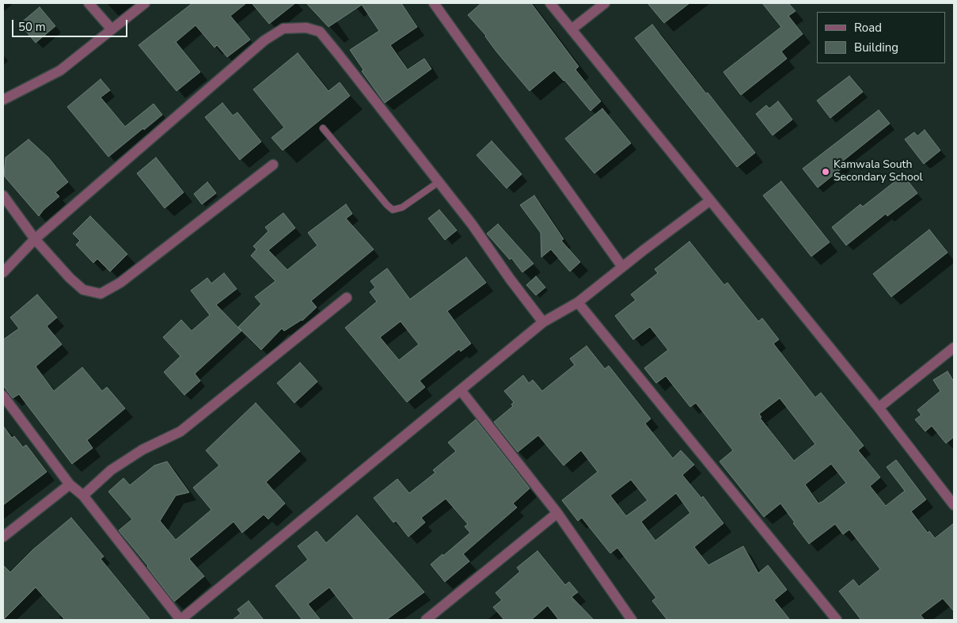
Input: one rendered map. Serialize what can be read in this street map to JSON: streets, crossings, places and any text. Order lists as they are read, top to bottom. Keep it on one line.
{"places":["Kamwala South Secondary School"],"legend":["Road","Building"],"scale_bar":"50 m"}
